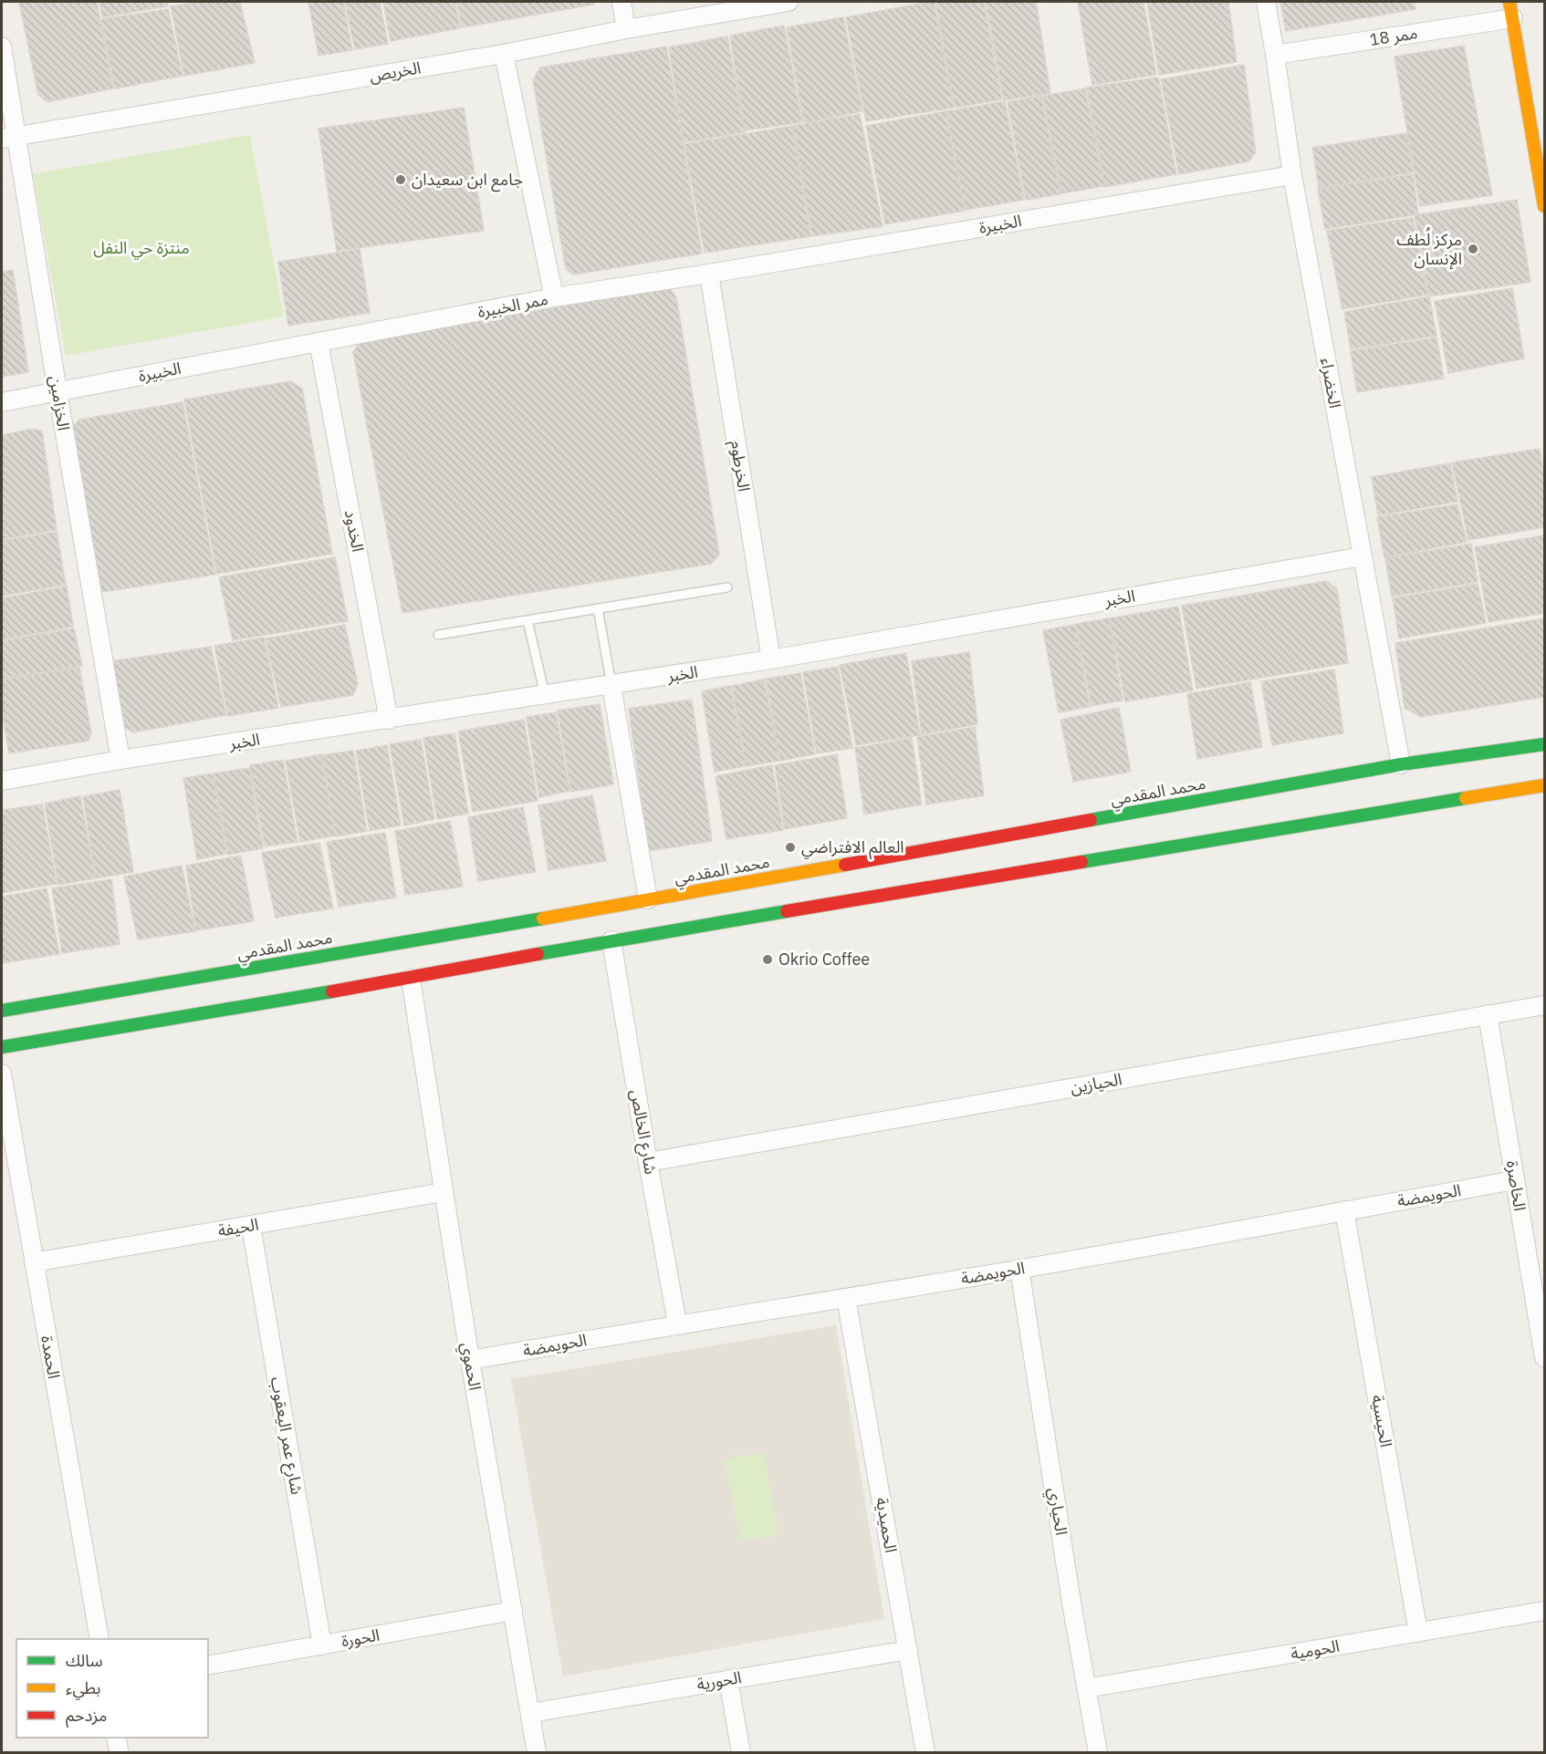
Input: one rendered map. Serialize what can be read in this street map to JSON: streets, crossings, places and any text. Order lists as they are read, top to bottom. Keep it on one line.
{"streets":{"street":["ممر 18","الخريص","الخبيرة","ممر الخبيرة","الخضراء","الخزامين","الخرطوم","الخدود","الخبر","محمد المقدمي","الحيازين","شارع الخالص","الخاصرة","الحويمضة","الحيفة","الحمدة","الحموي","الحيسية","شارع عمر اليعقوب","الحياري","الحميدية","الحورة","الحومية","الحورية"]},"crossings":[["ممر 18","الخضراء"],["الخريص","الخزامين"],["الخبيرة","ممر الخبيرة"],["الخبيرة","الخضراء"],["الخبيرة","الخزامين"],["الخبيرة","الخرطوم"],["الخبيرة","الخدود"],["ممر الخبيرة","الخرطوم"],["ممر الخبيرة","الخدود"],["الخضراء","الخبر"],["الخضراء","محمد المقدمي"],["الخزامين","الخبر"],["الخرطوم","الخبر"],["الخدود","الخبر"],["الحيازين","شارع الخالص"],["الحيازين","الخاصرة"],["شارع الخالص","الحويمضة"],["الخاصرة","الحويمضة"],["الحويمضة","الحموي"],["الحويمضة","الحيسية"],["الحويمضة","الحياري"],["الحويمضة","الحميدية"],["الحيفة","الحمدة"],["الحيفة","الحموي"],["الحيفة","شارع عمر اليعقوب"],["الحموي","الحورة"],["الحموي","الحورية"],["الحيسية","الحومية"],["شارع عمر اليعقوب","الحورة"],["الحياري","الحومية"],["الحميدية","الحورية"]],"parks":["منتزة حي النفل"],"places":["جامع ابن سعيدان","مركز لُطف الإنسان","العالم الافتراضي","Okrio Coffee"],"legend":["سالك","بطيء","مزدحم"]}
